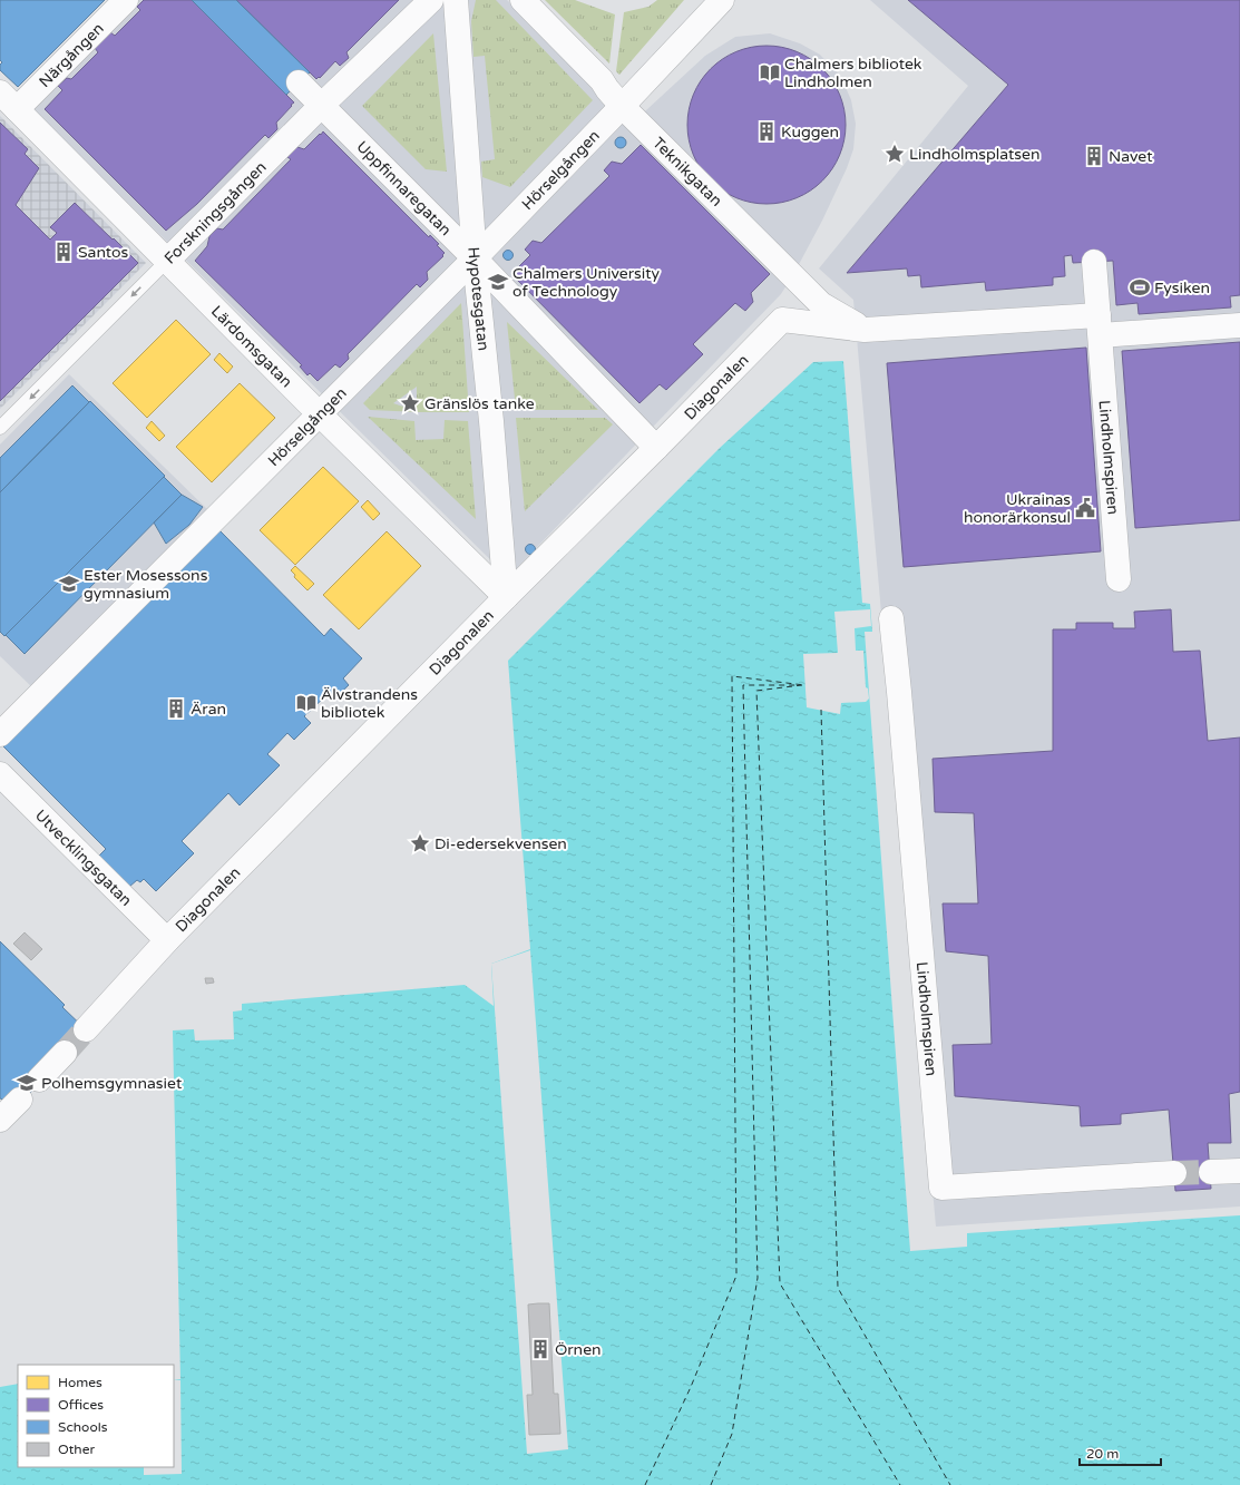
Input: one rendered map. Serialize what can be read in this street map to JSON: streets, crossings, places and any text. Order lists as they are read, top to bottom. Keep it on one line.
{"streets":{"street":["Närgången","Hörselgången","Teknikgatan","Uppfinnaregatan","Forskningsgången","Hypotesgatan","Lärdomsgatan","Diagonalen","Lindholmspiren","Utvecklingsgatan"]},"crossings":[["Närgången","Lärdomsgatan"],["Hörselgången","Teknikgatan"],["Hörselgången","Uppfinnaregatan"],["Hörselgången","Hypotesgatan"],["Hörselgången","Lärdomsgatan"],["Teknikgatan","Diagonalen"],["Uppfinnaregatan","Forskningsgången"],["Uppfinnaregatan","Hypotesgatan"],["Uppfinnaregatan","Diagonalen"],["Forskningsgången","Lärdomsgatan"],["Hypotesgatan","Lärdomsgatan"],["Hypotesgatan","Diagonalen"],["Lärdomsgatan","Diagonalen"],["Diagonalen","Utvecklingsgatan"]],"one_way":["Forskningsgången"],"places":{"library":["Chalmers bibliotek Lindholmen","Älvstrandens bibliotek"],"building":["Kuggen","Navet","Santos","Äran","Örnen"],"place":["Lindholmsplatsen","Gränslös tanke","Di-edersekvensen"],"school or university":["Chalmers University of Technology","Ester Mosessons gymnasium","Polhemsgymnasiet"],"sports":["Fysiken"],"public building":["Ukrainas honorärkonsul"]},"legend":["Homes","Offices","Schools","Other"],"scale_bar":"20 m"}
